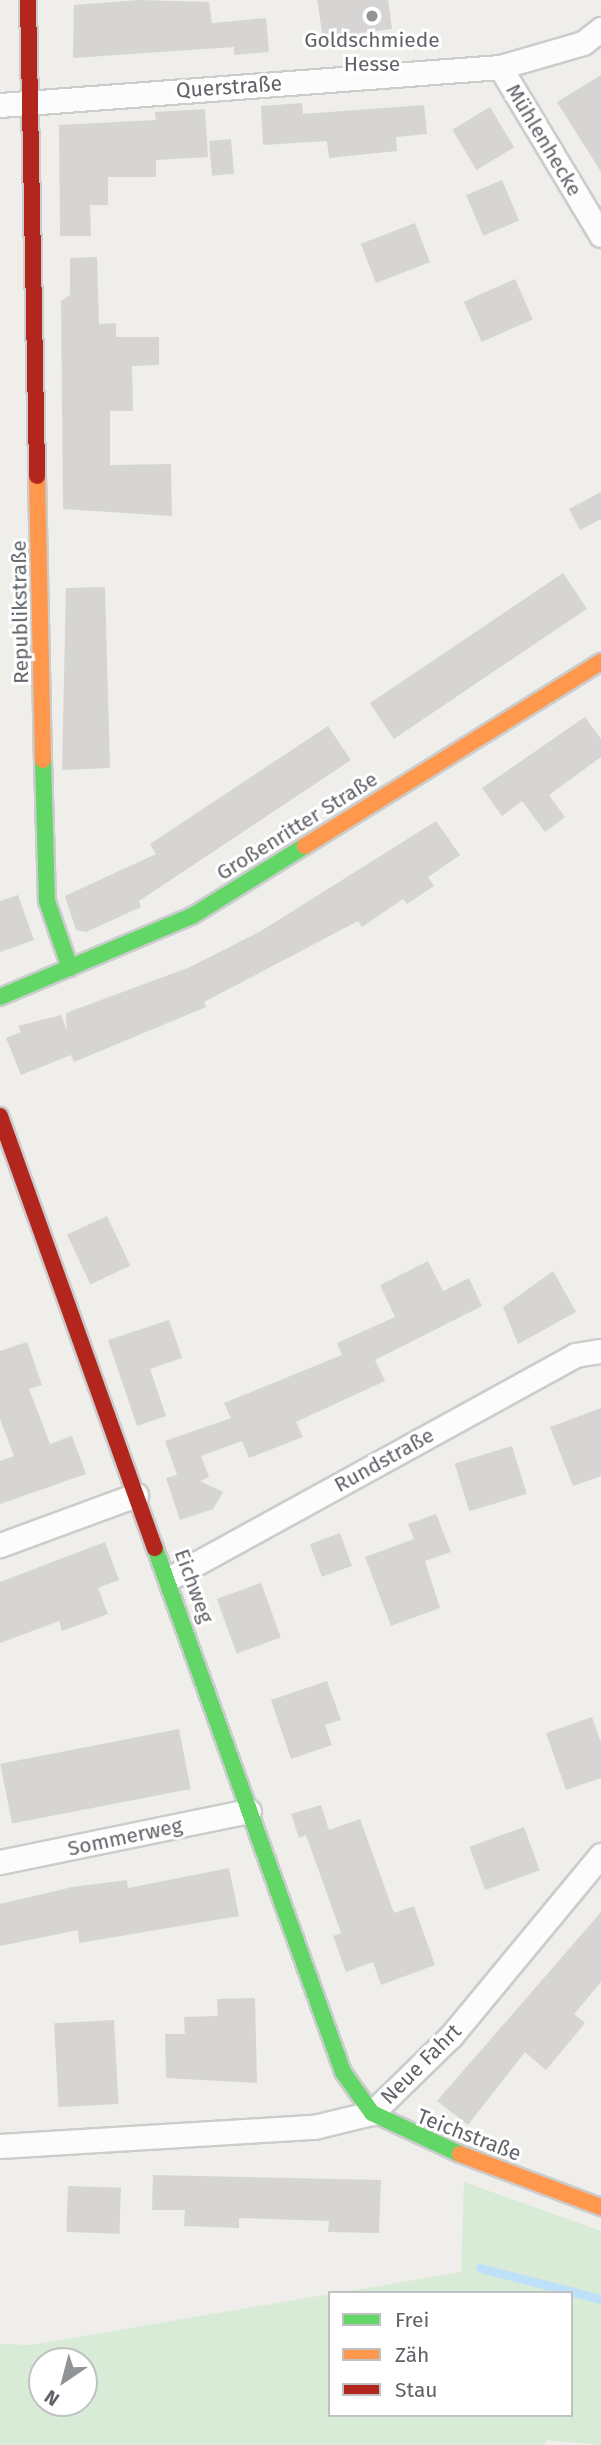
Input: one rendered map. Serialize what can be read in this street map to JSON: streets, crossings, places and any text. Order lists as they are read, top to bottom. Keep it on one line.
{"streets":{"street":["Querstraße","Mühlenhecke","Republikstraße","Großenritter Straße","Rundstraße","Eichweg","Sommerweg","Neue Fahrt","Teichstraße"]},"crossings":[["Querstraße","Mühlenhecke"],["Querstraße","Republikstraße"],["Republikstraße","Großenritter Straße"],["Rundstraße","Eichweg"],["Eichweg","Sommerweg"],["Eichweg","Teichstraße"],["Neue Fahrt","Teichstraße"]],"places":["Goldschmiede Hesse"],"legend":["Frei","Zäh","Stau"],"north":"bottom left"}
